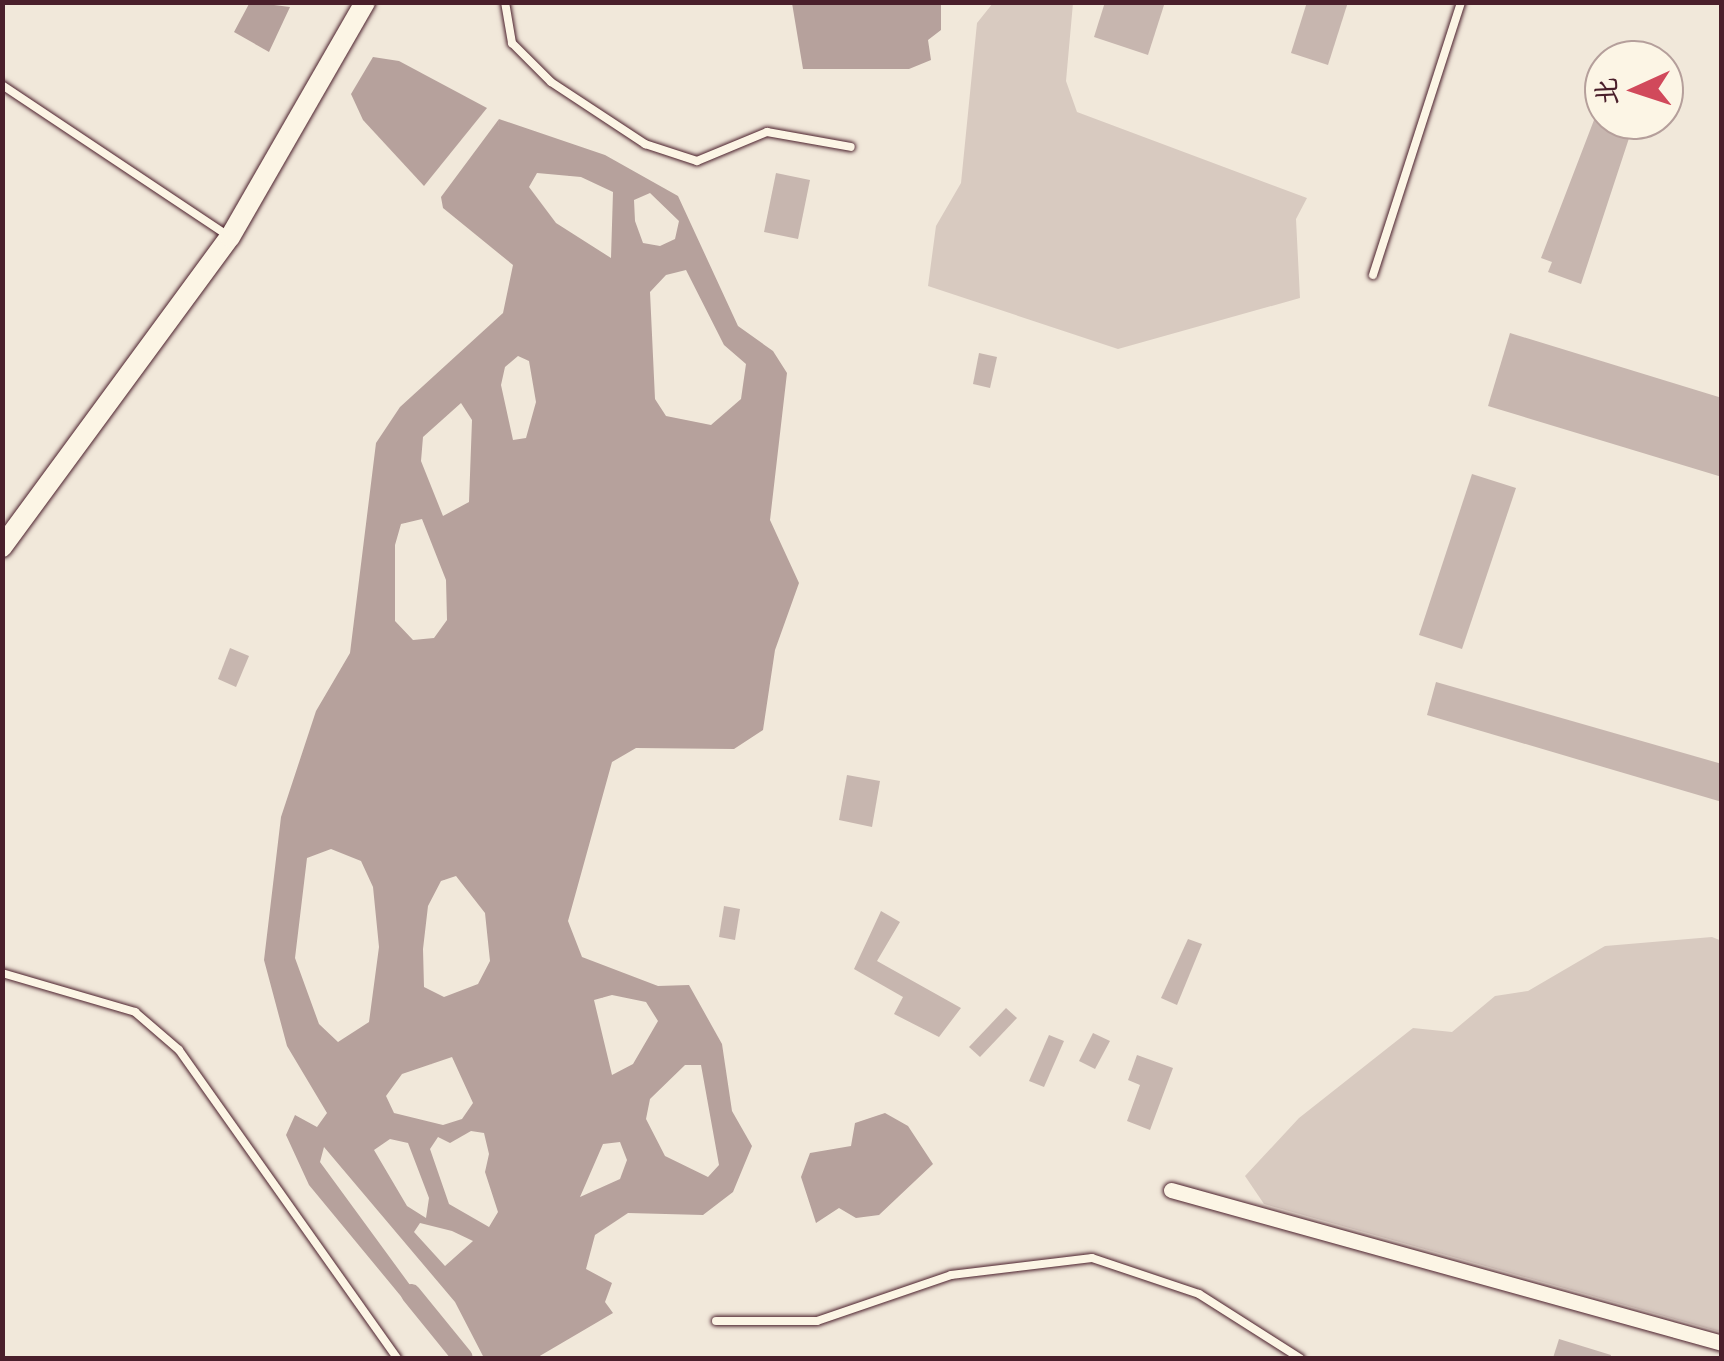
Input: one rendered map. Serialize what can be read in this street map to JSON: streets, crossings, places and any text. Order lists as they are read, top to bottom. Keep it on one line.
{"north":"left"}
